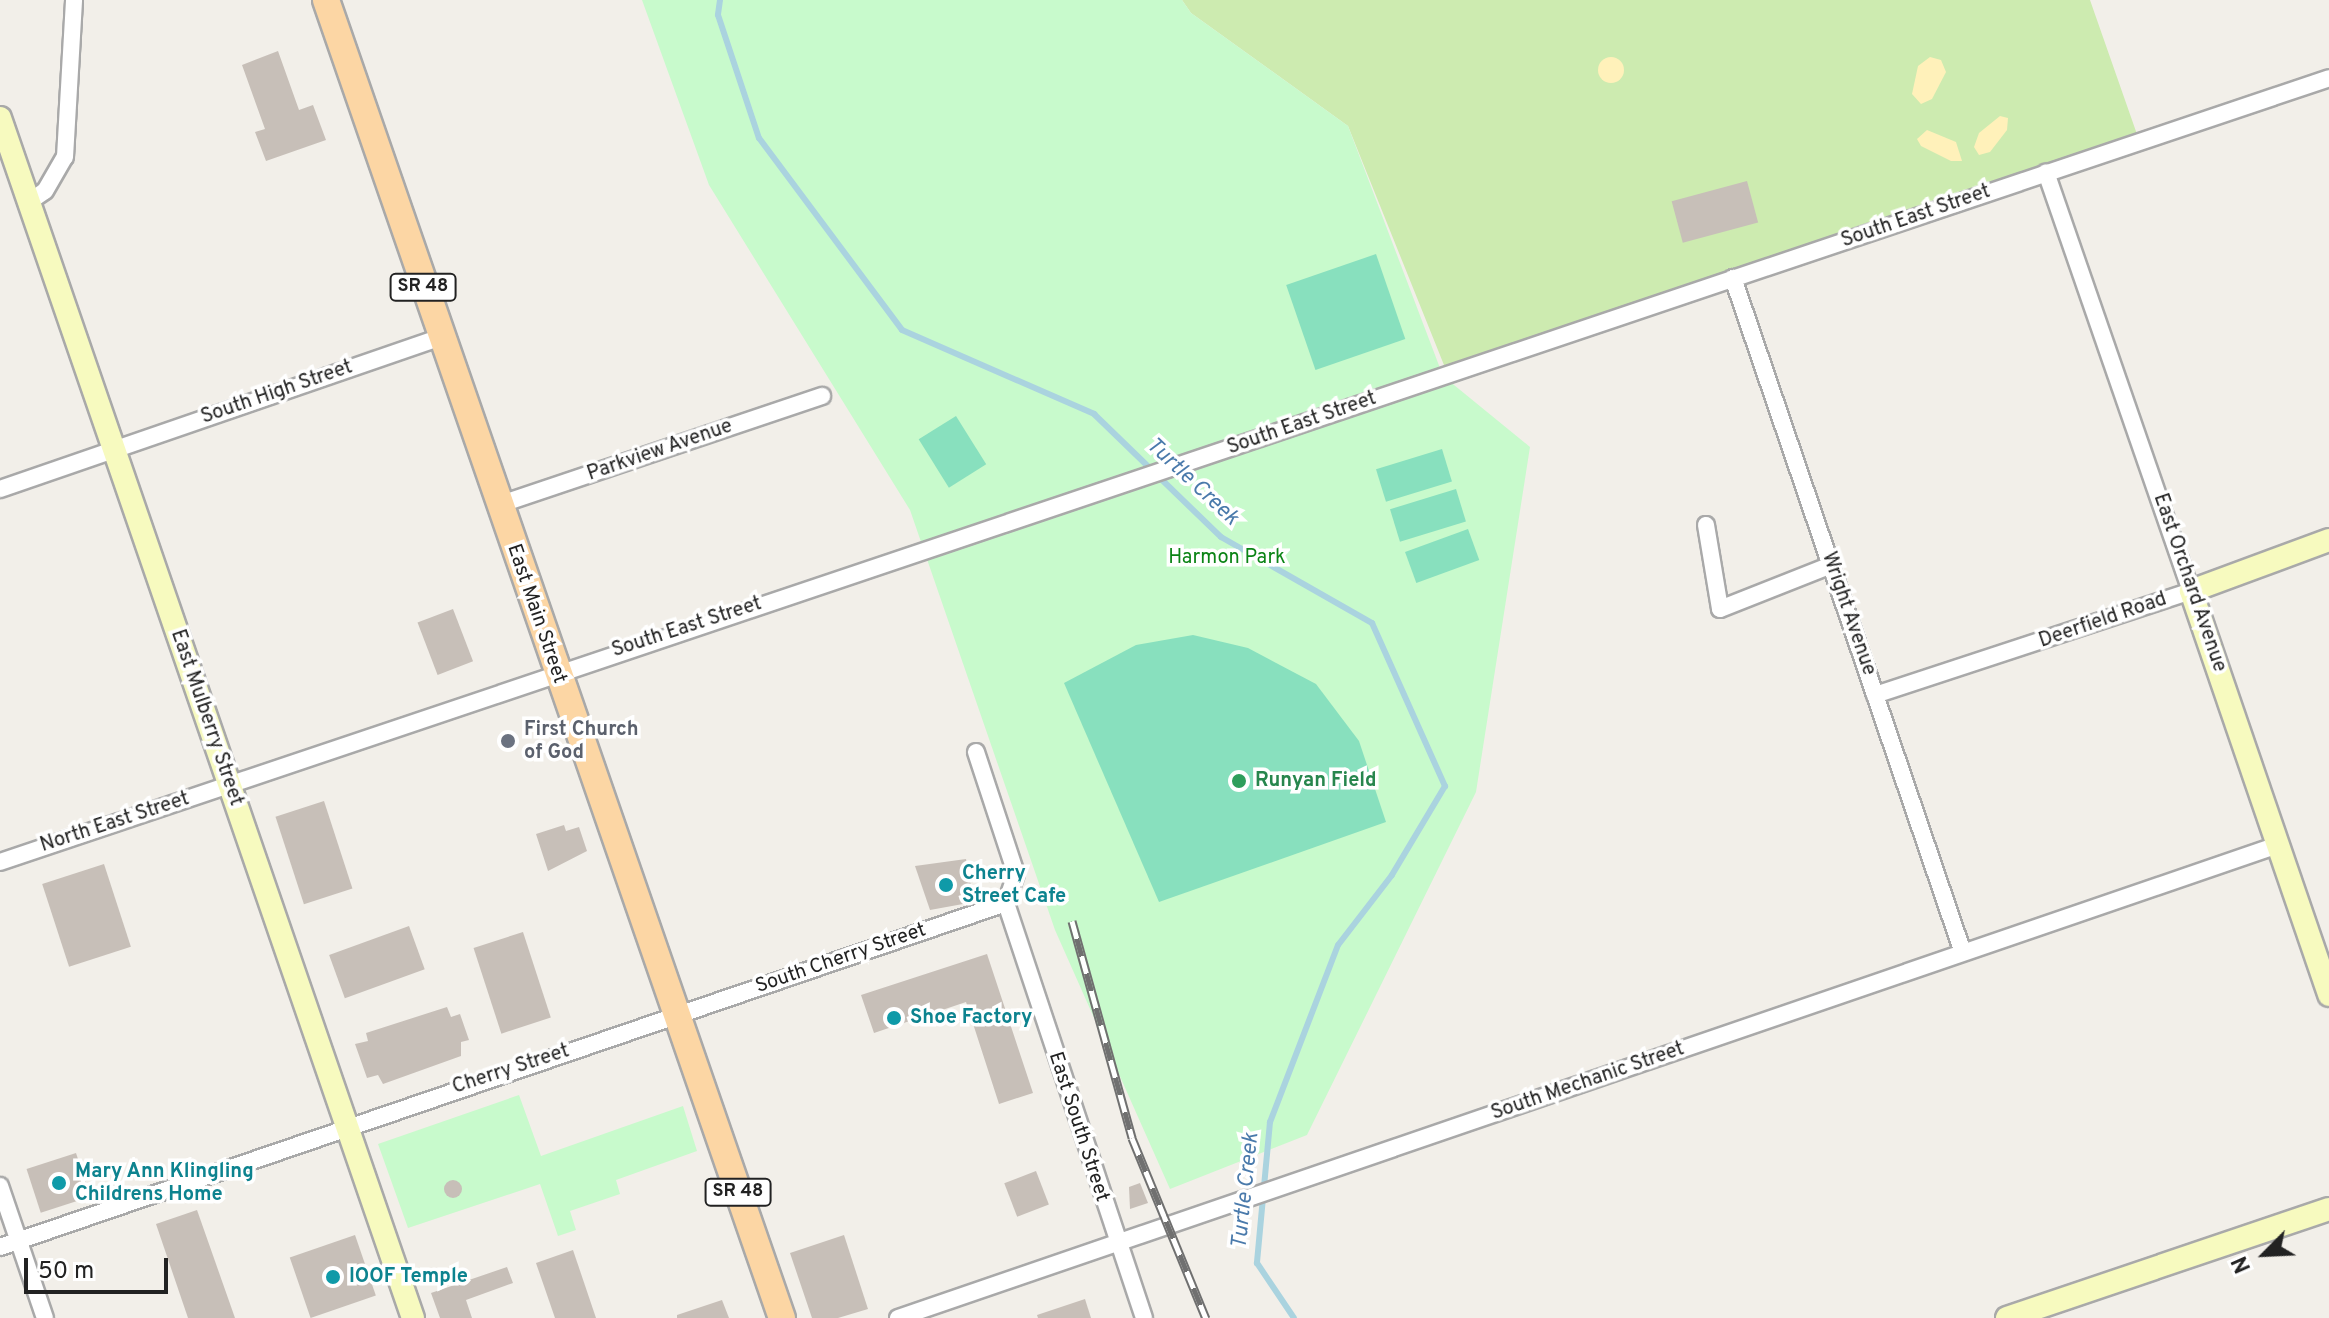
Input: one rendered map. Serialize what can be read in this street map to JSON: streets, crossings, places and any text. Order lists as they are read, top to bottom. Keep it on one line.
{"streets":{"main road":["SR 48","East Main Street"],"street":["South East Street","South High Street","Parkview Avenue","East Orchard Avenue","Wright Avenue","Deerfield Road","East Mulberry Street","North East Street","South Cherry Street","Cherry Street","South Mechanic Street","East South Street"]},"crossings":[["South East Street","East Orchard Avenue"],["South East Street","East Main Street"],["South East Street","Wright Avenue"],["South East Street","East Mulberry Street"],["South East Street","North East Street"],["South High Street","East Main Street"],["South High Street","East Mulberry Street"],["Parkview Avenue","East Main Street"],["East Orchard Avenue","Deerfield Road"],["East Orchard Avenue","South Mechanic Street"],["East Main Street","South Cherry Street"],["East Main Street","Cherry Street"],["Wright Avenue","Deerfield Road"],["Wright Avenue","South Mechanic Street"],["East Mulberry Street","North East Street"],["East Mulberry Street","Cherry Street"],["South Cherry Street","Cherry Street"],["South Cherry Street","East South Street"],["South Mechanic Street","East South Street"]],"water":["Turtle Creek"],"parks":["Harmon Park"],"places":["First Church of God","Runyan Field","Cherry Street Cafe","Shoe Factory","Mary Ann Klingling Childrens Home","IOOF Temple"],"scale_bar":"50 m","north":"bottom left"}
